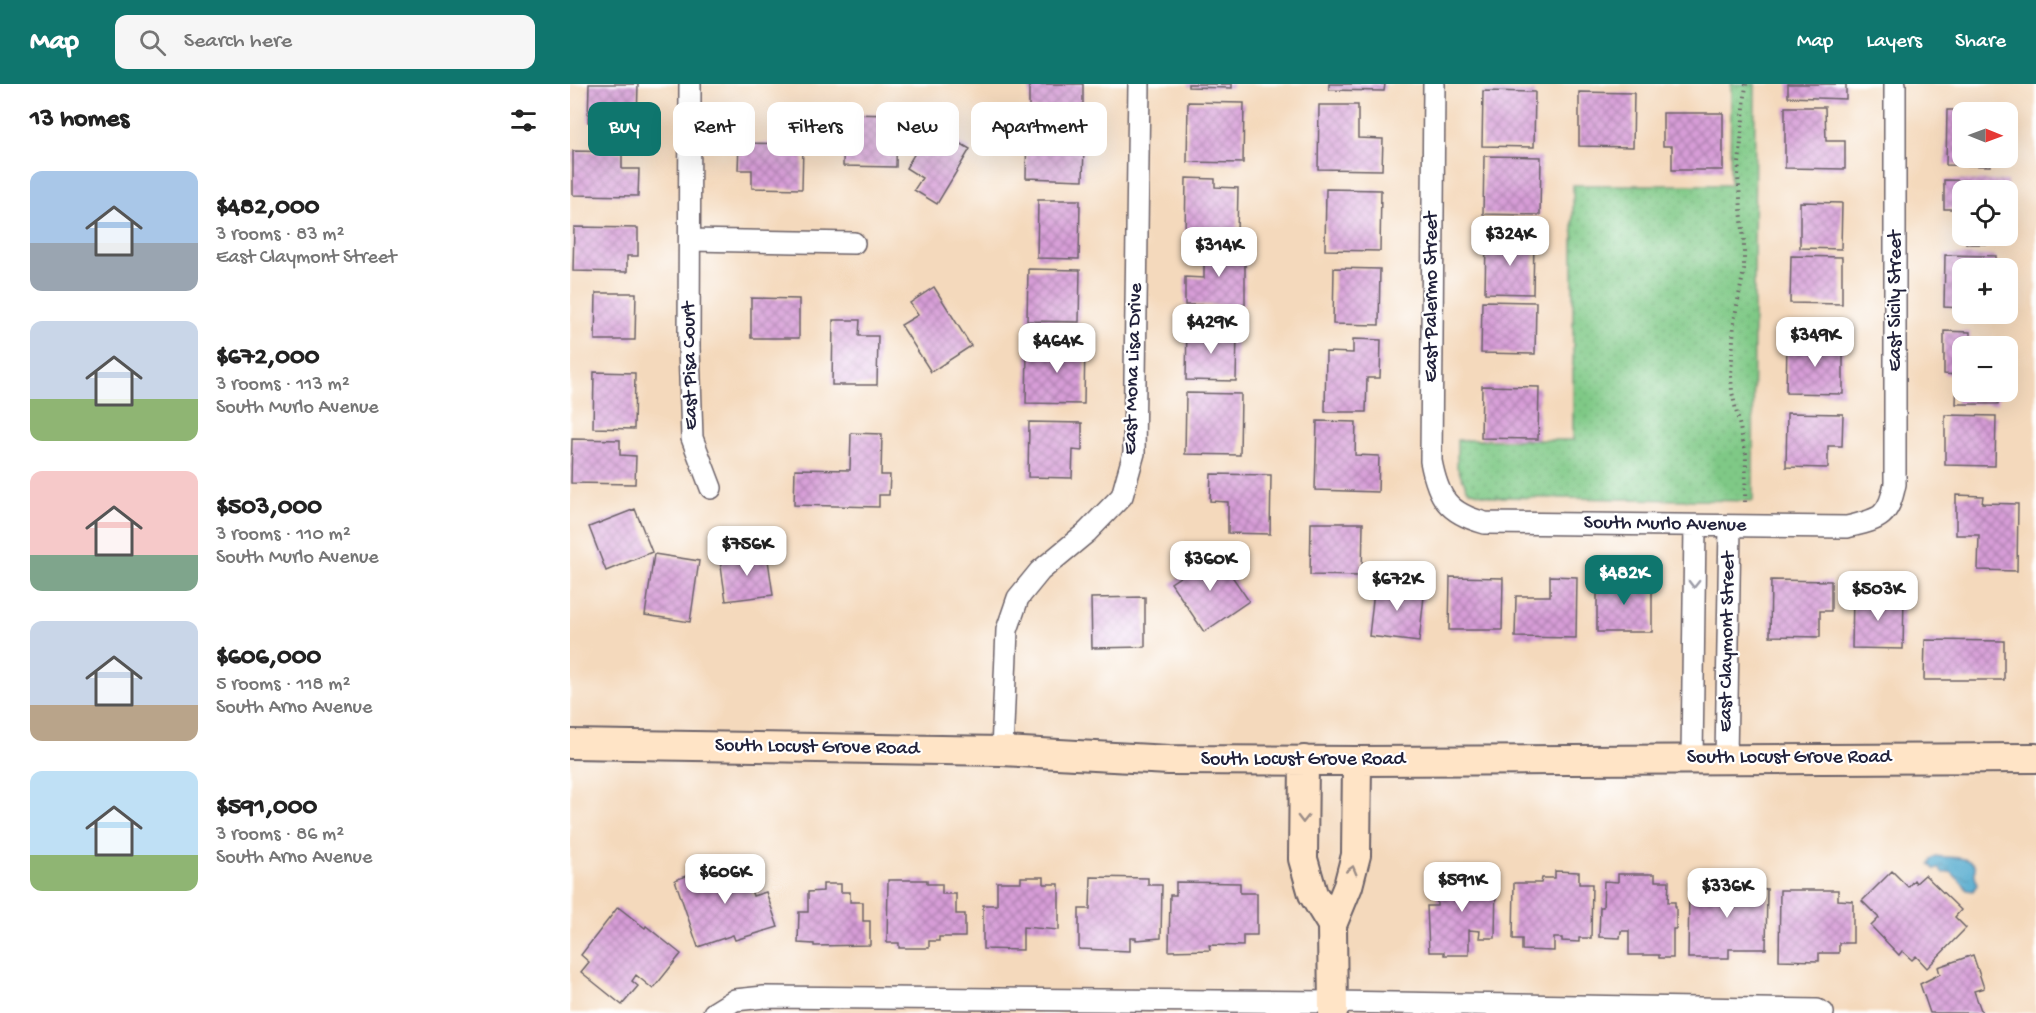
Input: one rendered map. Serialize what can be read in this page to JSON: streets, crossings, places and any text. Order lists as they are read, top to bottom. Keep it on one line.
{"streets":{"main road":["South Locust Grove Road"],"street":["East Palermo Street","East Sicily Street","East Pisa Court","East Mona Lisa Drive","South Murlo Avenue","East Claymont Street"]},"crossings":[["East Palermo Street","South Murlo Avenue"],["East Sicily Street","South Murlo Avenue"],["East Mona Lisa Drive","South Locust Grove Road"],["South Murlo Avenue","East Claymont Street"],["East Claymont Street","South Locust Grove Road"]],"north":"right","page":{"header":"Map","search":"Search here","nav":["Map","Layers","Share"],"heading":"13 homes","map_buttons":["+","−"],"chip":["Buy","Rent","Filters","New","Apartment"],"list":[{"name":"$482,000","note":"3 rooms · 83 m² · East Claymont Street"},{"name":"$672,000","note":"3 rooms · 113 m² · South Murlo Avenue"},{"name":"$503,000","note":"3 rooms · 110 m² · South Murlo Avenue"},{"name":"$606,000","note":"5 rooms · 118 m² · South Arno Avenue"},{"name":"$591,000","note":"3 rooms · 86 m² · South Arno Avenue"}],"price":["$324K","$314K","$429K","$349K","$464K","$756K","$360K","$482K","$672K","$503K","$606K","$591K","$336K"]}}
